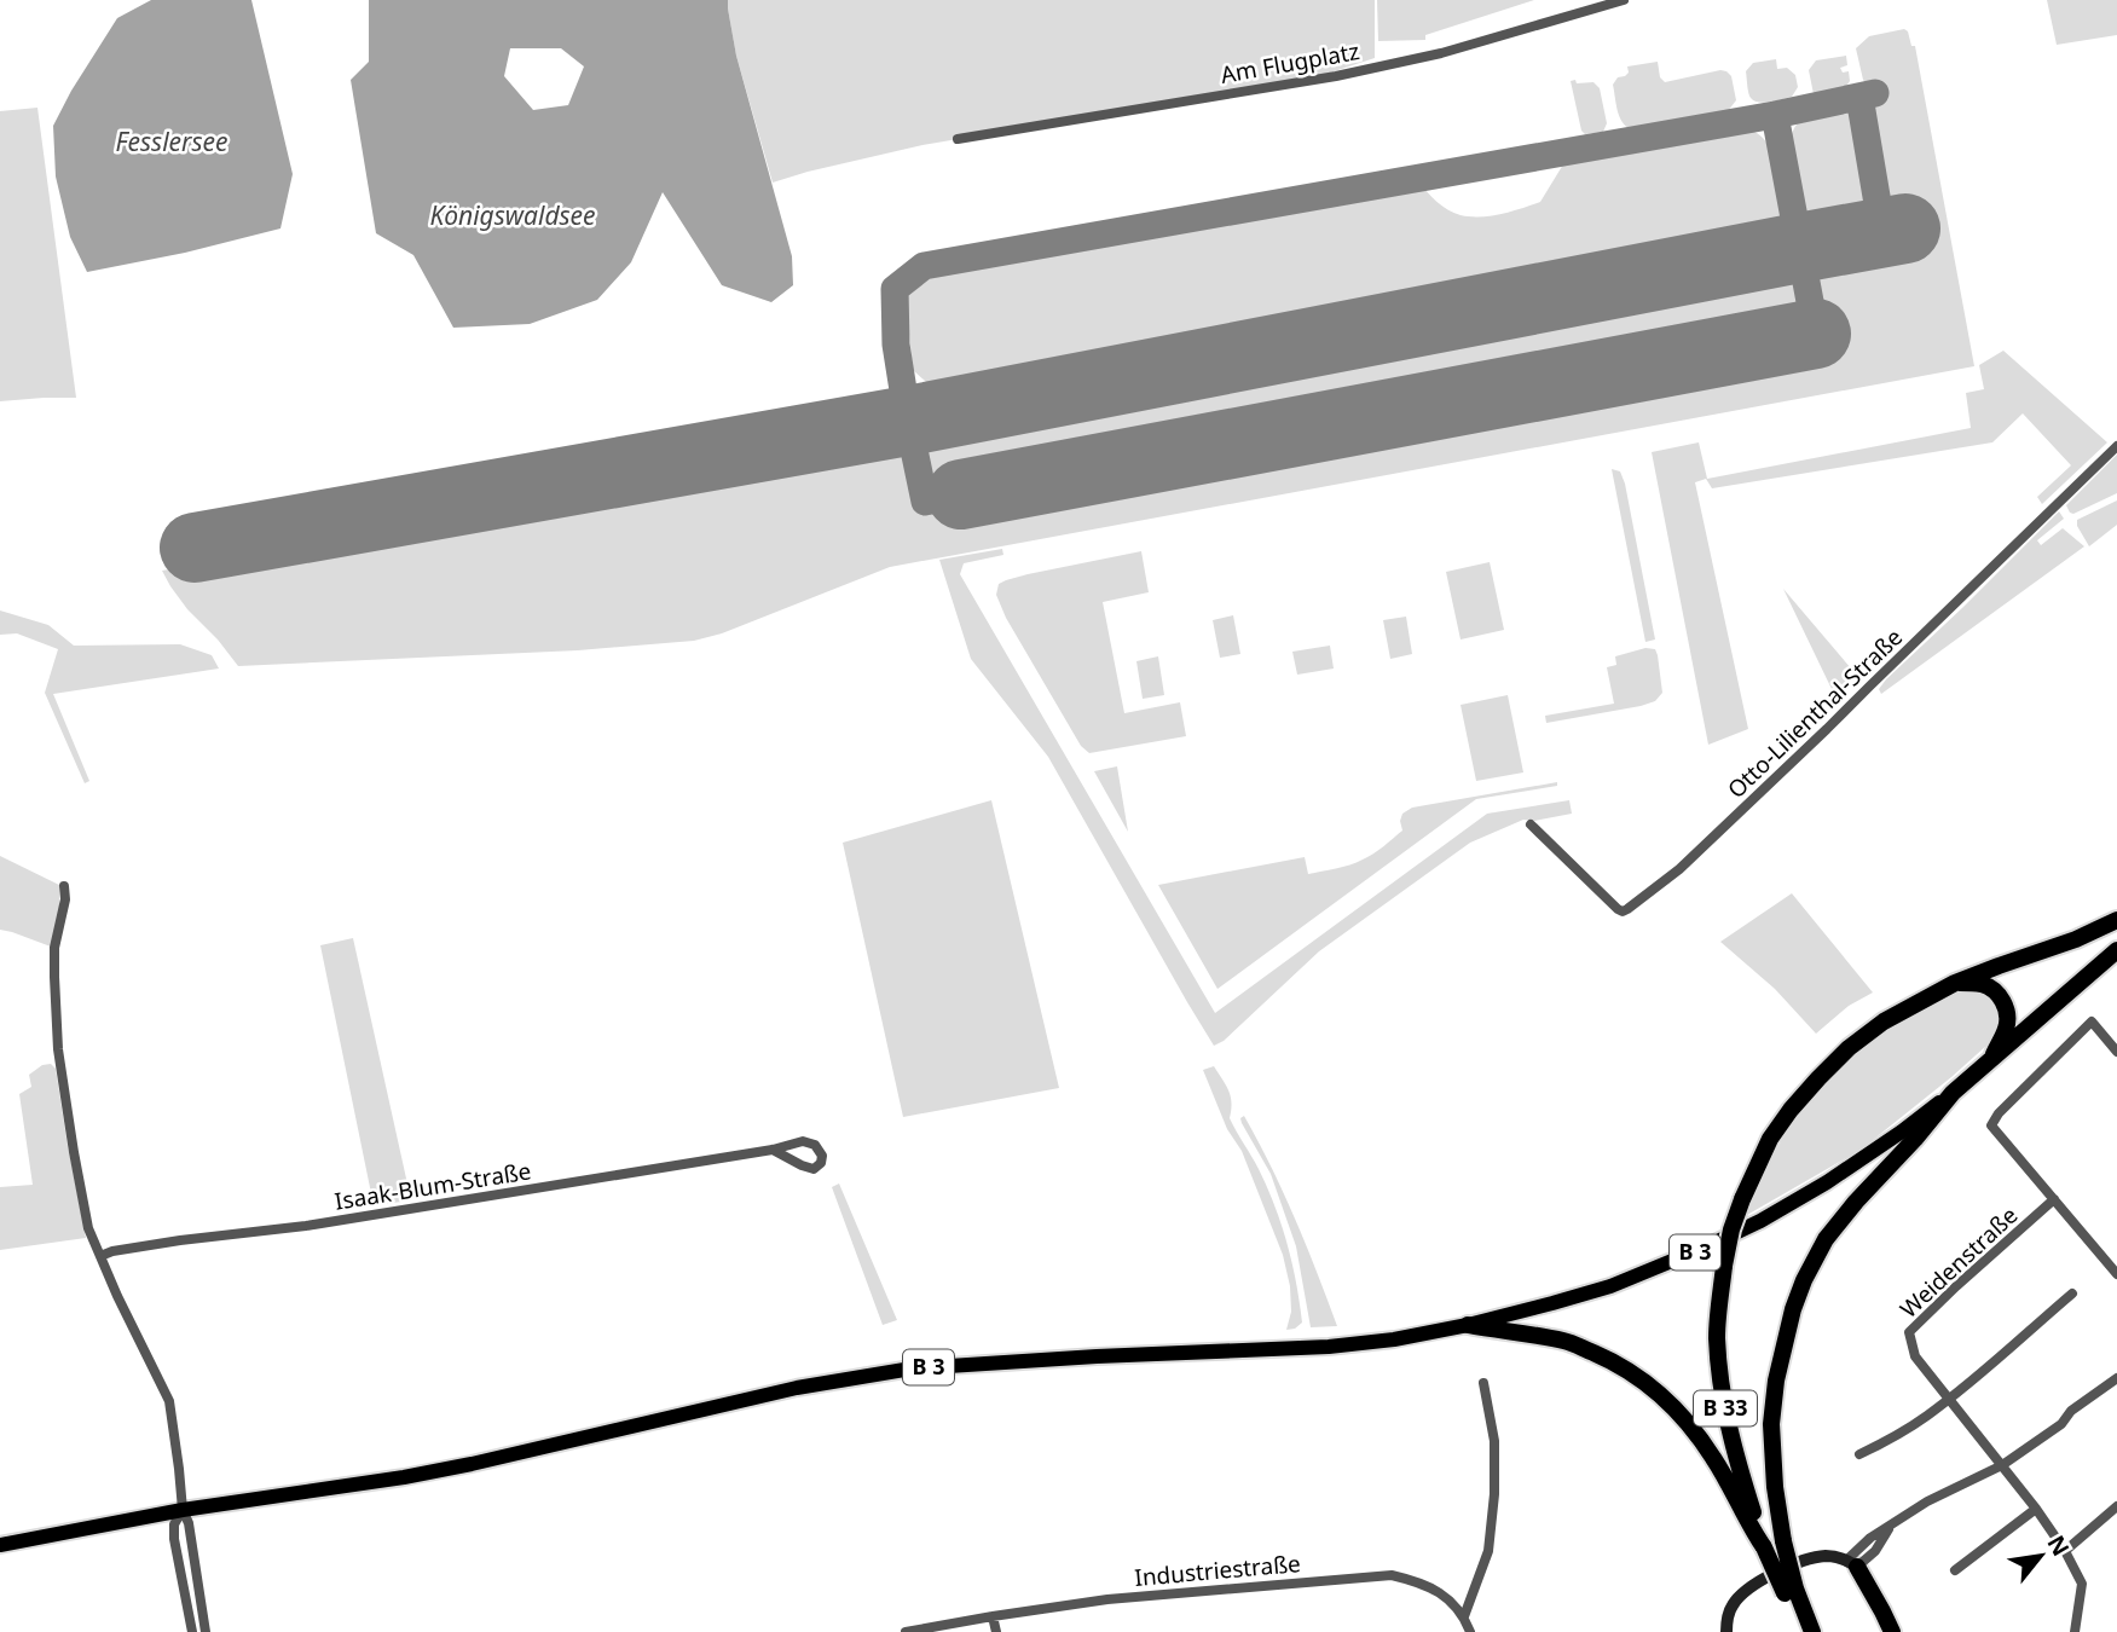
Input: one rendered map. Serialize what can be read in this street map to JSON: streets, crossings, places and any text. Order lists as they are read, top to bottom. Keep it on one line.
{"streets":{"highway":["B 3","B 33"],"street":["Am Flugplatz","Otto-Lilienthal-Straße","Isaak-Blum-Straße","Weidenstraße","Industriestraße"]},"crossings":[["B 3","B 33"]],"water":["Fesslersee","Königswaldsee"],"north":"top right"}
